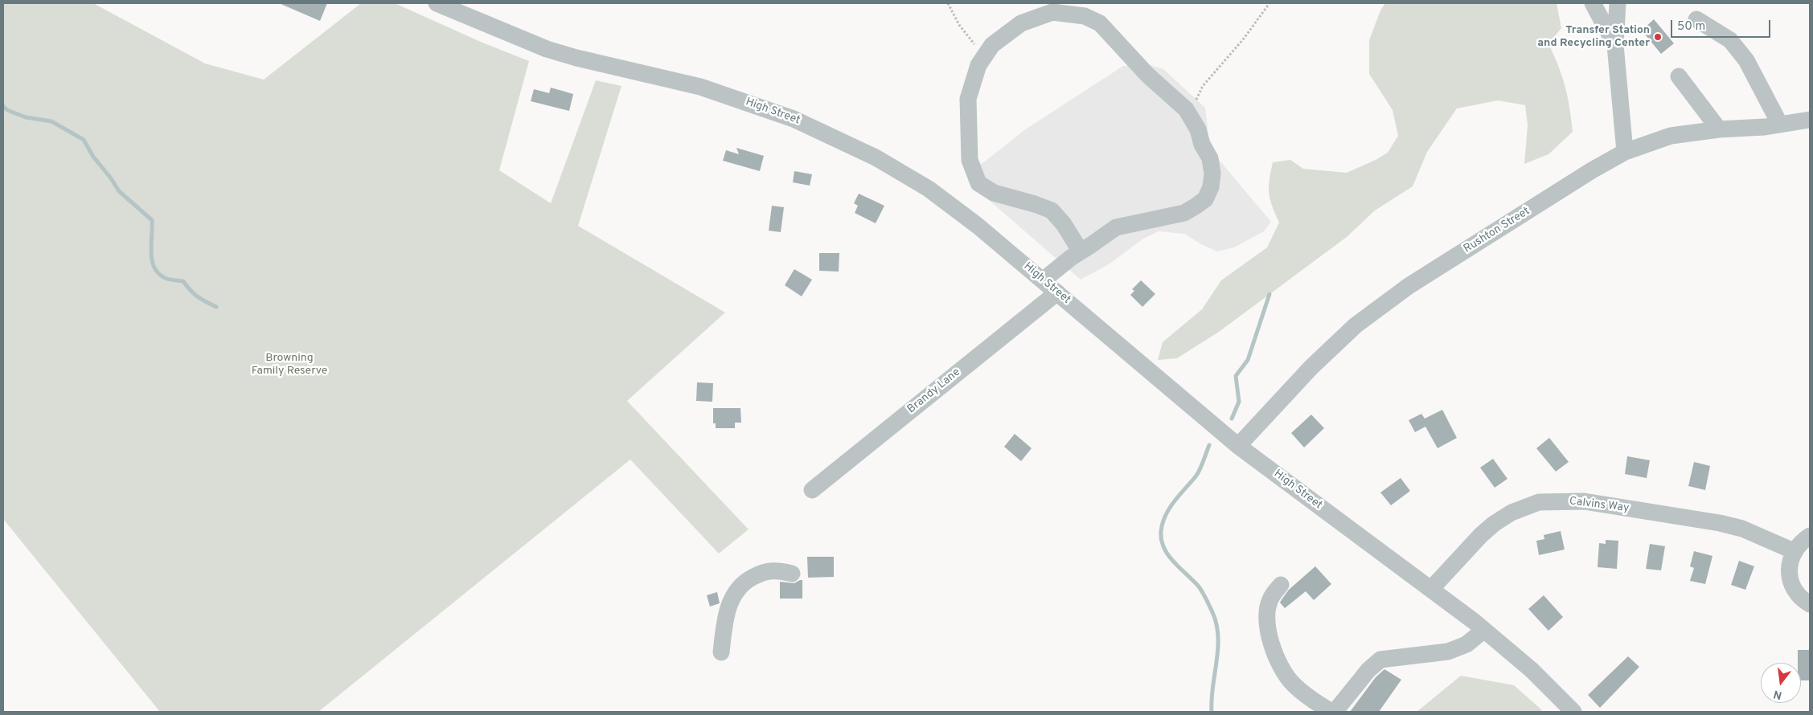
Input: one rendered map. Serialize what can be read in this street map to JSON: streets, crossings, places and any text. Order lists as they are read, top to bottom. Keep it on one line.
{"streets":{"street":["High Street","Rushton Street","Brandy Lane","Calvins Way"]},"crossings":[["High Street","Rushton Street"],["High Street","Brandy Lane"],["High Street","Calvins Way"]],"parks":["Browning Family Reserve"],"places":["Transfer Station and Recycling Center"],"scale_bar":"50 m","north":"bottom"}
